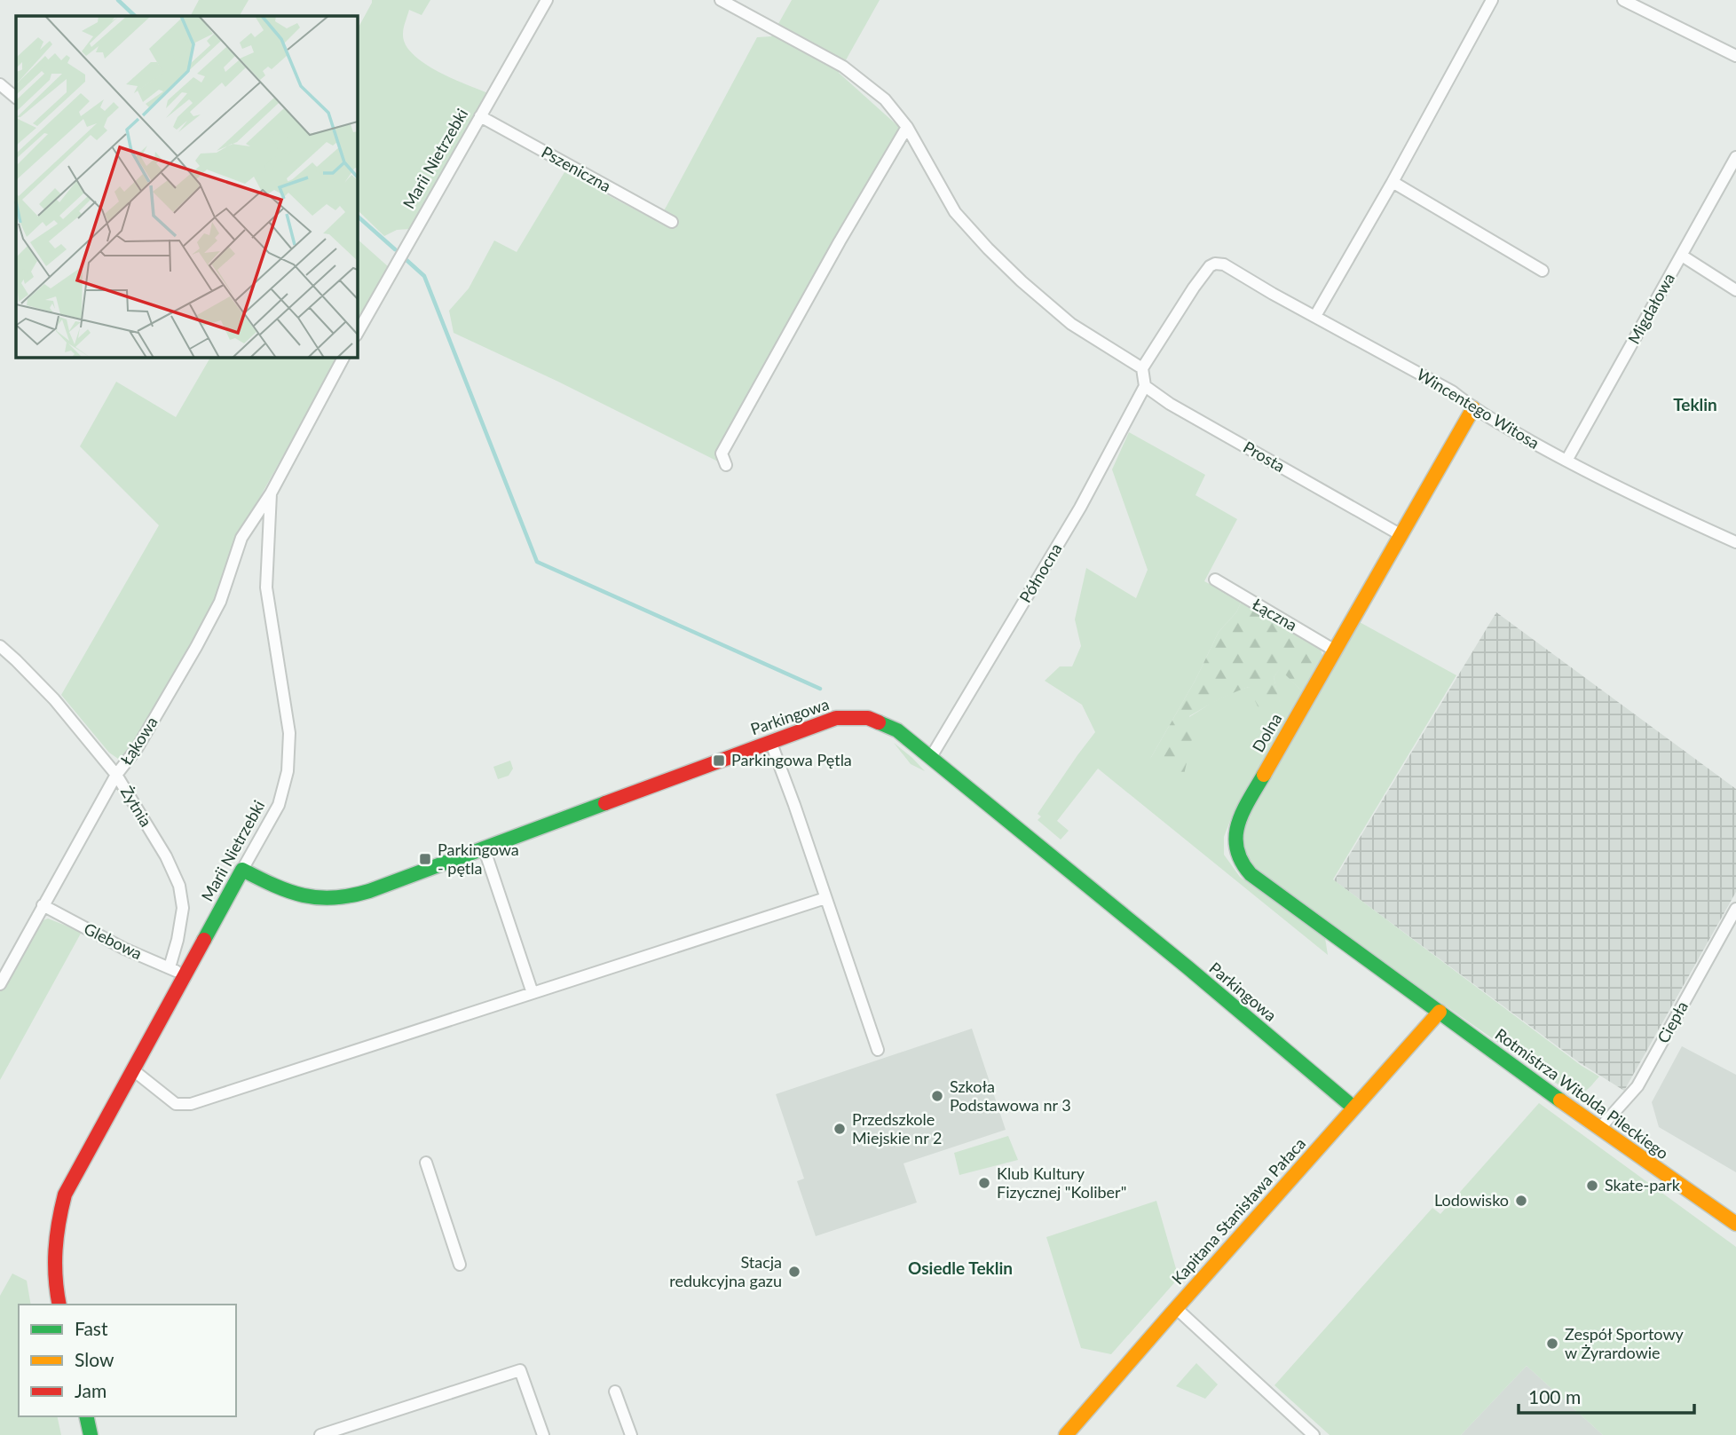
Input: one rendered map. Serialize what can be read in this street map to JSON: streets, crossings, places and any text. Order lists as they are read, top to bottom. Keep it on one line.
{"streets":{"street":["Marii Nietrzebki","Pszeniczna","Migdałowa","Wincentego Witosa","Prosta","Północna","Łączna","Parkingowa","Dolna","Łąkowa","Żytnia","Glebowa","Ciepła","Rotmistrza Witolda Pileckiego","Kapitana Stanisława Pałaca"]},"crossings":[["Marii Nietrzebki","Pszeniczna"],["Marii Nietrzebki","Parkingowa"],["Marii Nietrzebki","Łąkowa"],["Marii Nietrzebki","Glebowa"],["Migdałowa","Wincentego Witosa"],["Wincentego Witosa","Dolna"],["Prosta","Północna"],["Prosta","Dolna"],["Północna","Parkingowa"],["Łączna","Dolna"],["Parkingowa","Kapitana Stanisława Pałaca"],["Dolna","Rotmistrza Witolda Pileckiego"],["Dolna","Kapitana Stanisława Pałaca"],["Łąkowa","Żytnia"],["Łąkowa","Glebowa"],["Żytnia","Glebowa"],["Ciepła","Rotmistrza Witolda Pileckiego"],["Rotmistrza Witolda Pileckiego","Kapitana Stanisława Pałaca"]],"districts":["Teklin","Osiedle Teklin"],"places":{"transit":["Parkingowa Pętla","Parkingowa - pętla"],"other":["Szkoła Podstawowa nr 3","Przedszkole Miejskie nr 2","Klub Kultury Fizycznej \"Koliber\"","Skate-park","Lodowisko","Stacja redukcyjna gazu","Zespół Sportowy w Żyrardowie"]},"legend":["Fast","Slow","Jam"],"scale_bar":"100 m"}
